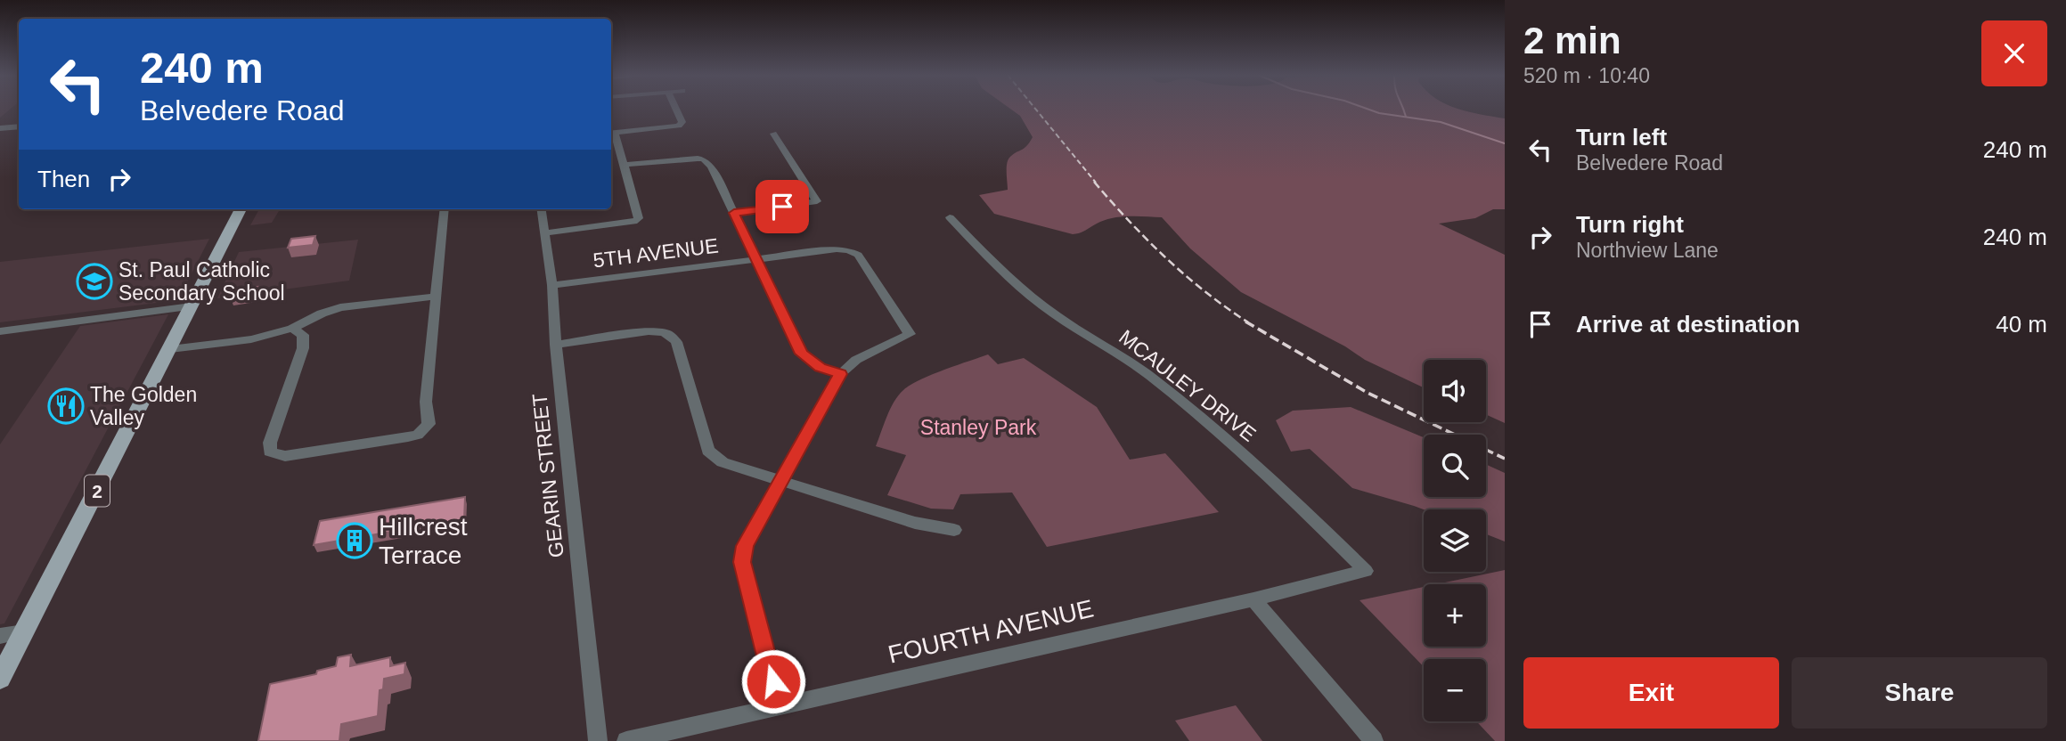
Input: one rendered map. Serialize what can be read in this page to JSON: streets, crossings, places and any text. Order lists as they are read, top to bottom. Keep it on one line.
{"streets":{"main road":["2"],"street":["5TH AVENUE","MCAULEY DRIVE","GEARIN STREET","FOURTH AVENUE"]},"crossings":[["5TH AVENUE","GEARIN STREET"],["MCAULEY DRIVE","FOURTH AVENUE"]],"parks":["Stanley Park"],"places":{"school or university":["St. Paul Catholic Secondary School"],"restaurant":["The Golden Valley"],"building":["Hillcrest Terrace"]},"page":{"heading":["2 min","520 m · 10:40"],"turn":["240 m","Belvedere Road"],"list":[{"name":"Turn left","note":"Belvedere Road","value":"240 m"},{"name":"Turn right","note":"Northview Lane","value":"240 m"},{"name":"Arrive at destination","value":"40 m"}],"then":"Then","map_buttons":["+","−"],"buttons":["Exit","Share"]}}
